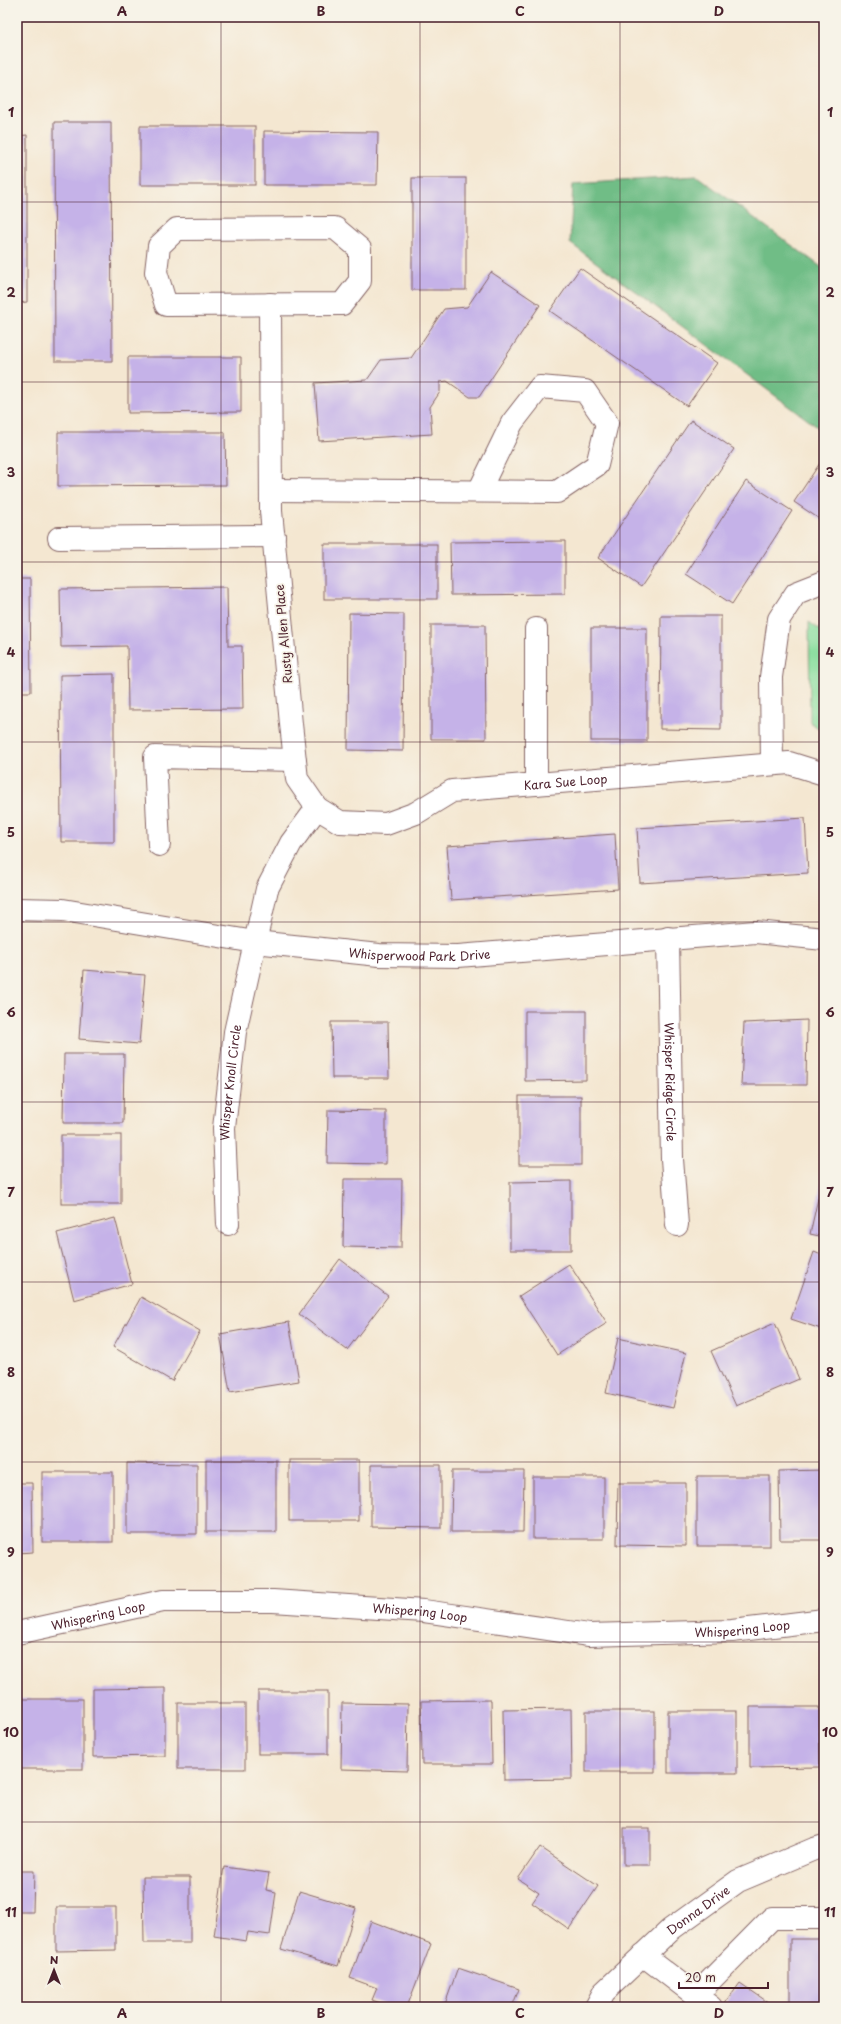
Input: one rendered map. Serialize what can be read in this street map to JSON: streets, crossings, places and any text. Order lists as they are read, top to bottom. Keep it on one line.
{"streets":{"street":["Rusty Allen Place","Kara Sue Loop","Whisperwood Park Drive","Whisper Knoll Circle","Whisper Ridge Circle","Whispering Loop","Donna Drive"]},"crossings":[["Rusty Allen Place","Kara Sue Loop"],["Whisperwood Park Drive","Whisper Knoll Circle"],["Whisperwood Park Drive","Whisper Ridge Circle"]],"scale_bar":"20 m","north":"top","grid":{"columns":["A","B","C","D"],"rows":["1","2","3","4","5","6","7","8","9","10","11"]}}
